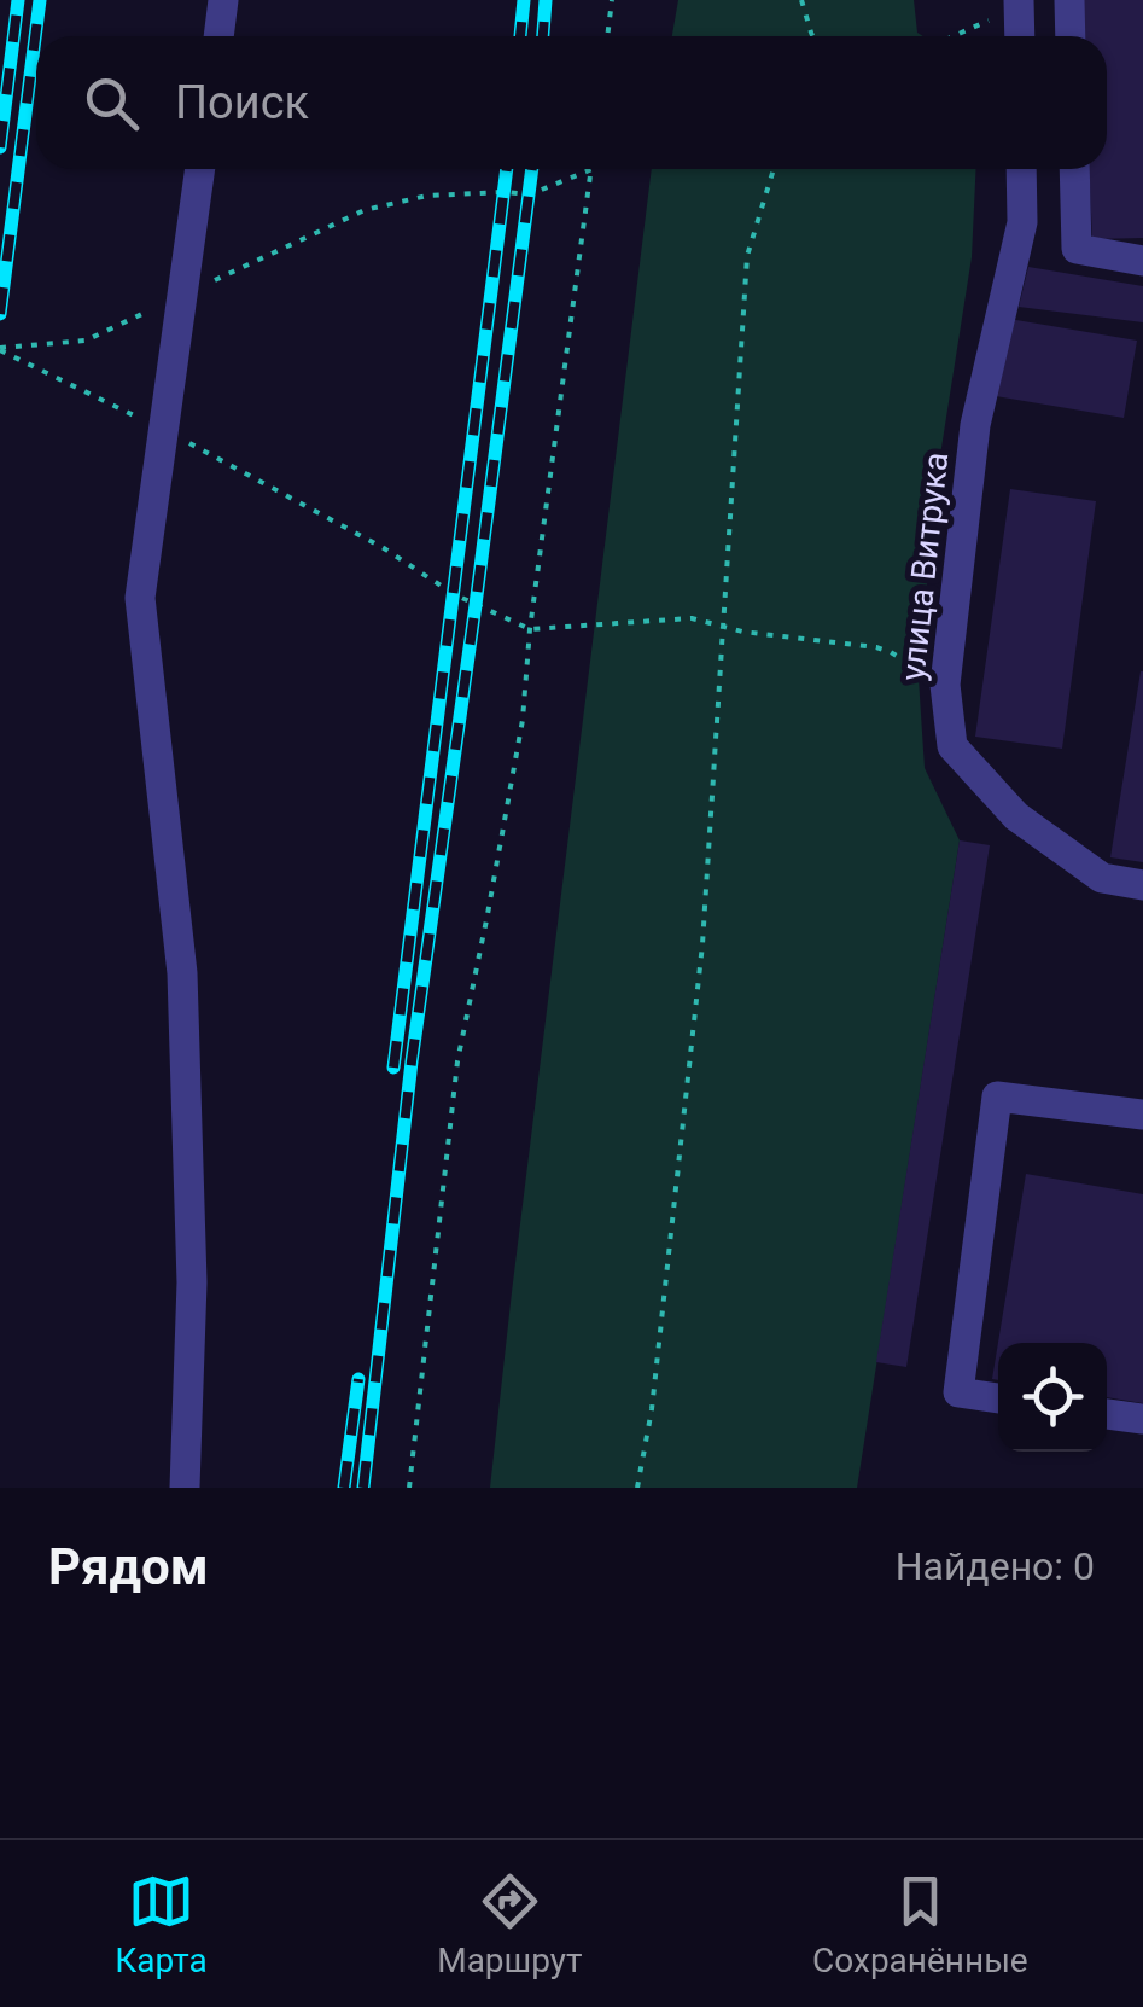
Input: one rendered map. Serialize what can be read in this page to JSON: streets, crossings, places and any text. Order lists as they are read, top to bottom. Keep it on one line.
{"streets":{"street":["улица Витрука"]},"page":{"search":"Поиск","heading":["Рядом","Найдено: 0"],"nav":["Карта","Маршрут","Сохранённые"]}}
